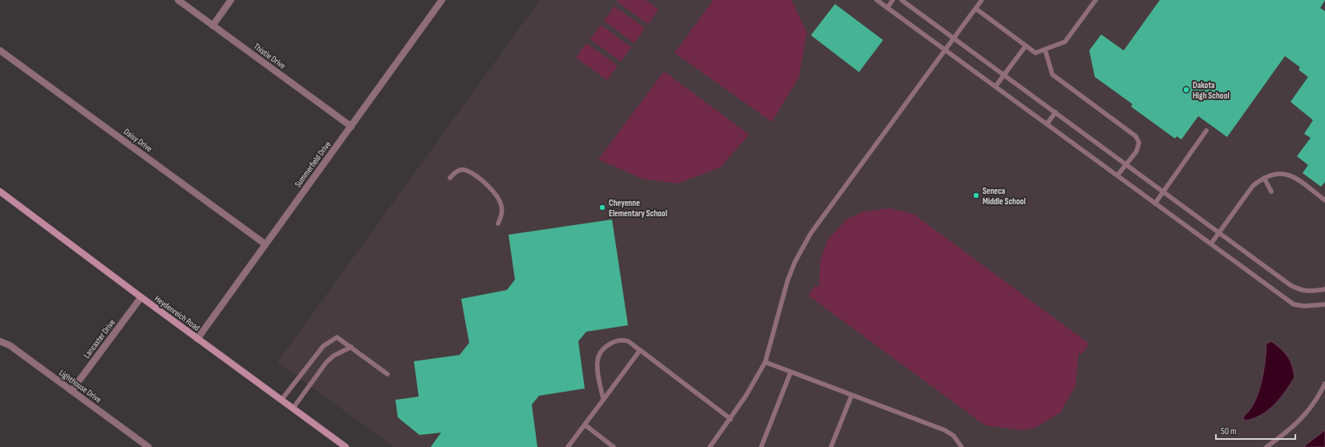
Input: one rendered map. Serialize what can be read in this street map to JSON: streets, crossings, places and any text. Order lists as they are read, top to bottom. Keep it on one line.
{"streets":{"street":["Thistle Drive","Daisy Drive","Summerfield Drive","Heydenreich Road","Lancaster Drive","Lighthouse Drive"]},"crossings":[["Thistle Drive","Summerfield Drive"],["Daisy Drive","Summerfield Drive"],["Summerfield Drive","Heydenreich Road"],["Heydenreich Road","Lancaster Drive"],["Lancaster Drive","Lighthouse Drive"]],"places":["Dakota High School","Seneca Middle School","Cheyenne Elementary School"],"scale_bar":"50 m"}
